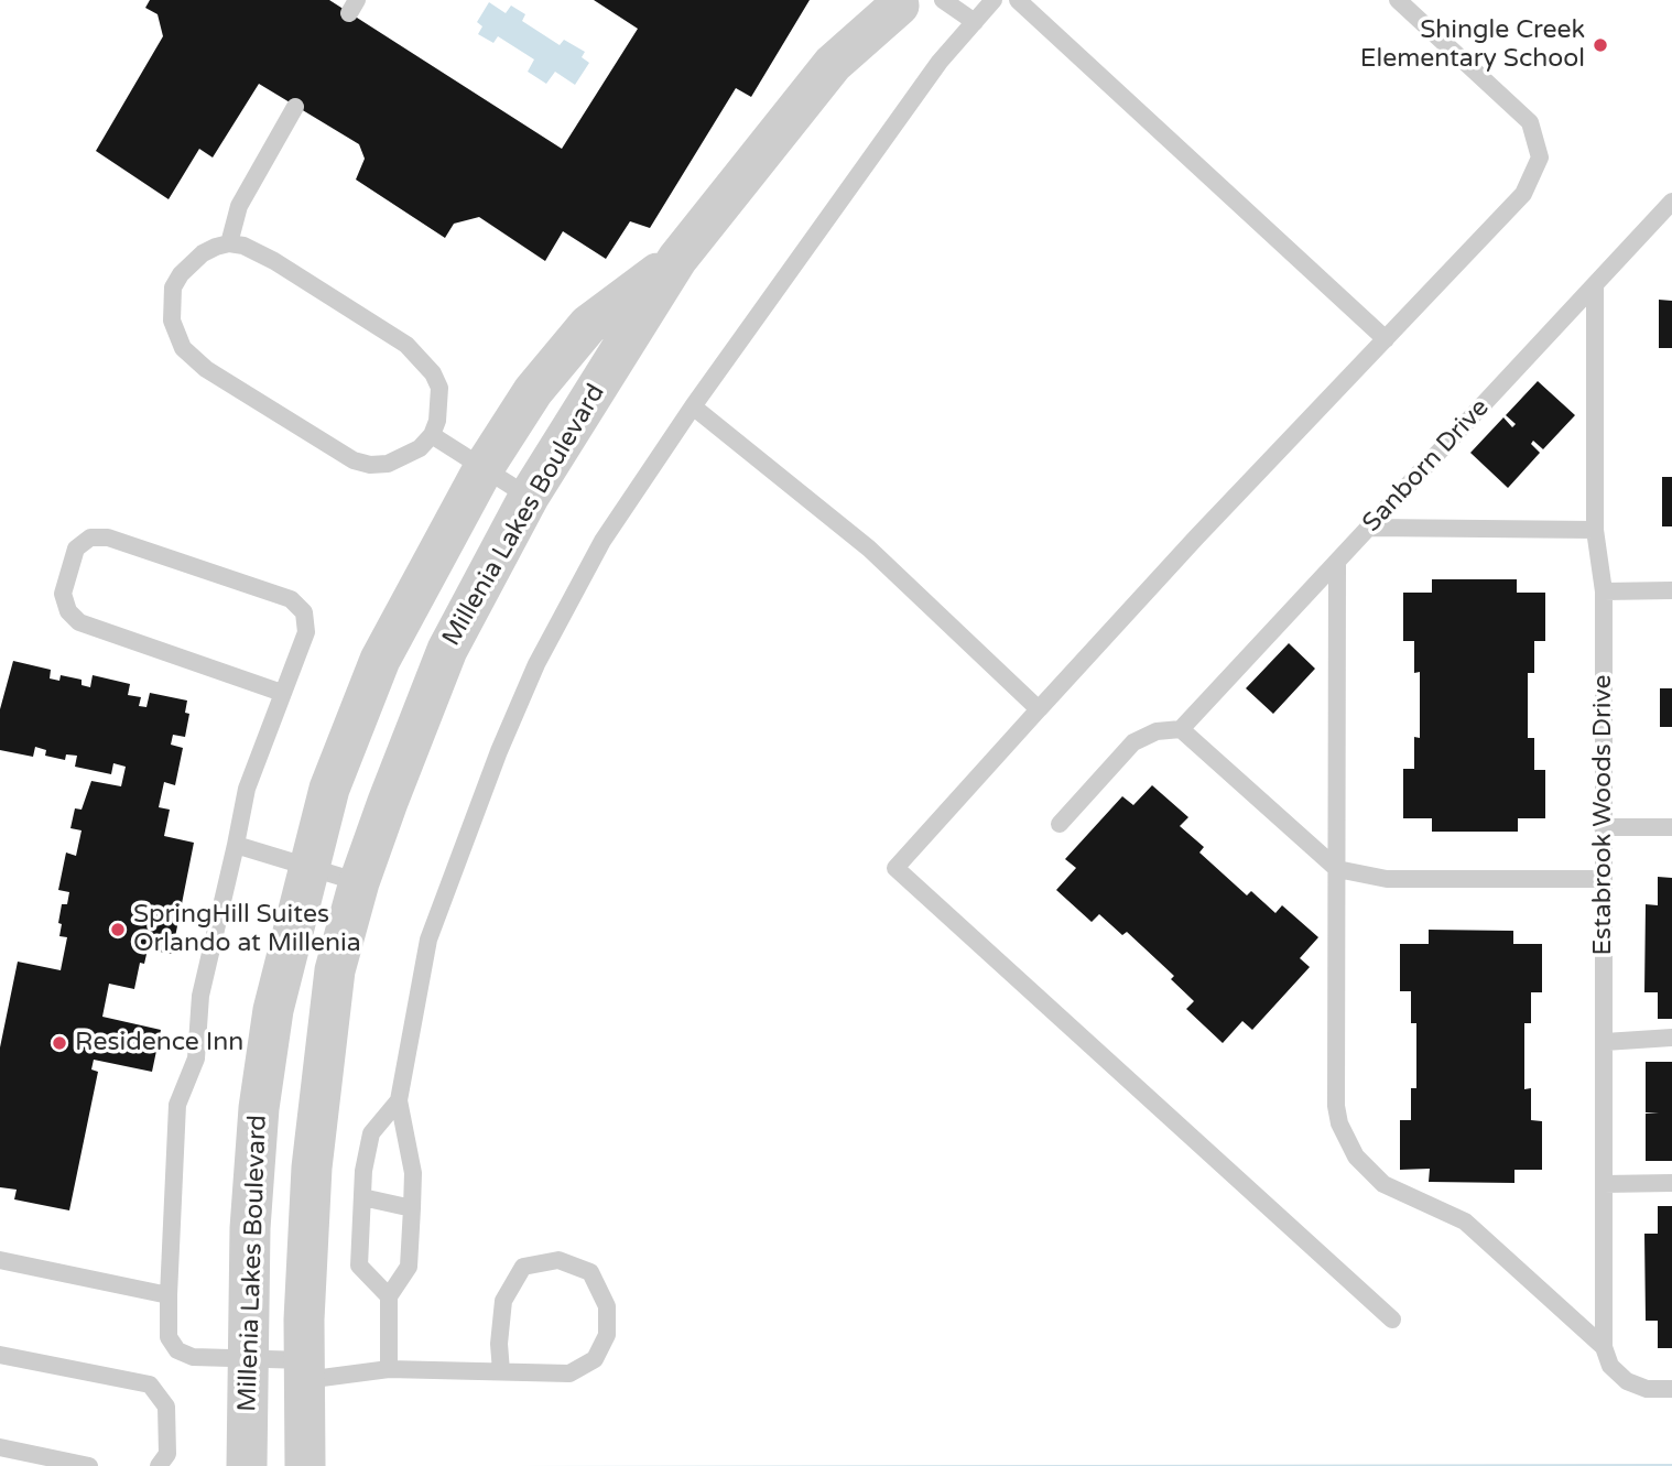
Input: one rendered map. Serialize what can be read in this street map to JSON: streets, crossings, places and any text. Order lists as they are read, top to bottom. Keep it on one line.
{"streets":{"street":["Millenia Lakes Boulevard"],"lane":["Sanborn Drive","Estabrook Woods Drive"]},"crossings":[["Sanborn Drive","Estabrook Woods Drive"]],"places":["Shingle Creek Elementary School","SpringHill Suites Orlando at Millenia","Residence Inn"]}
